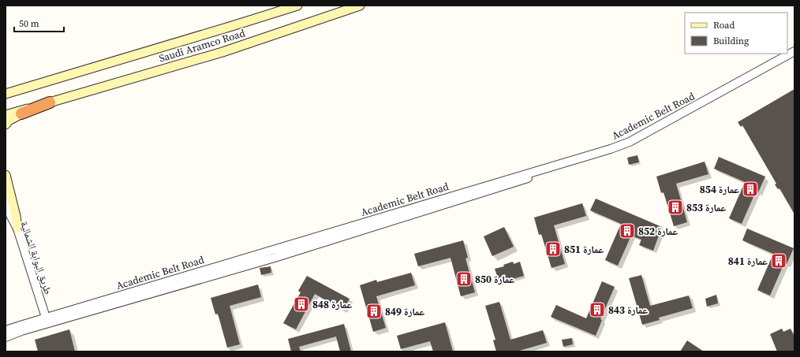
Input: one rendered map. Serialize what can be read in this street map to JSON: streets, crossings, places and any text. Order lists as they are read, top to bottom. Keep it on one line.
{"streets":{"main road":["Saudi Aramco Road"],"street":["Academic Belt Road","طريق البوابة الشمالية"]},"crossings":[["Academic Belt Road","طريق البوابة الشمالية"]],"places":{"building":["عمارة 854","عمارة 853","عمارة 852","عمارة 851","عمارة 841","عمارة 850","عمارة 848","عمارة 843","عمارة 849"]},"legend":["Road","Building"],"scale_bar":"50 m"}
